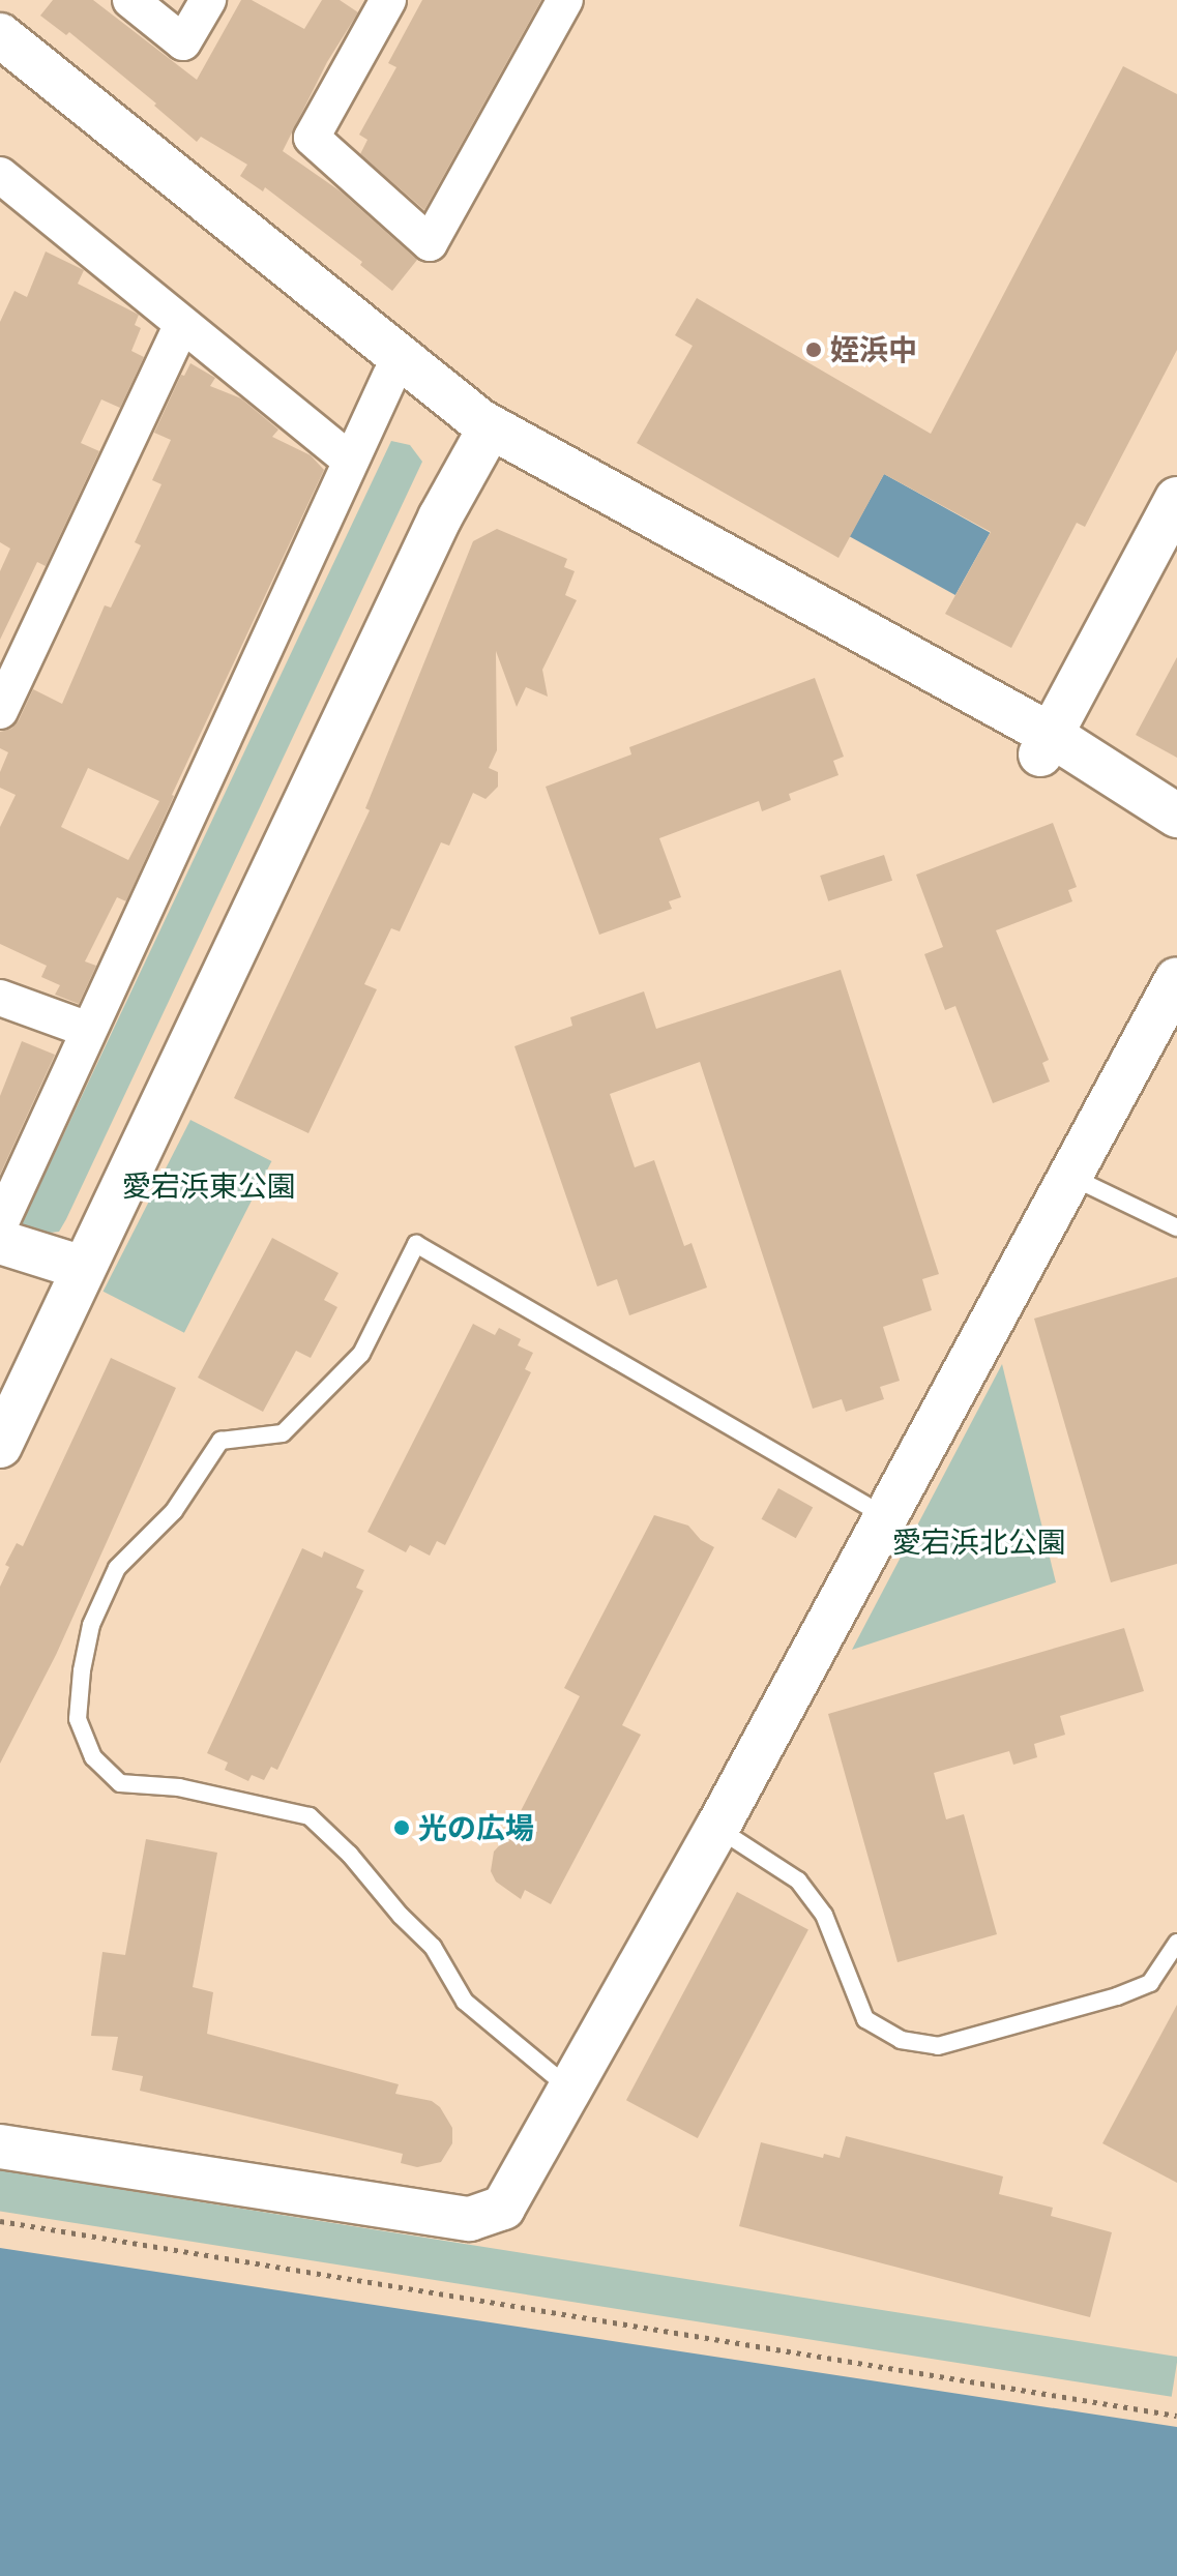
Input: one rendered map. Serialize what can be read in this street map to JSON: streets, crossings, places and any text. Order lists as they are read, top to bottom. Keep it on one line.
{"parks":["愛宕浜東公園","愛宕浜北公園"],"places":["姪浜中","光の広場"]}
